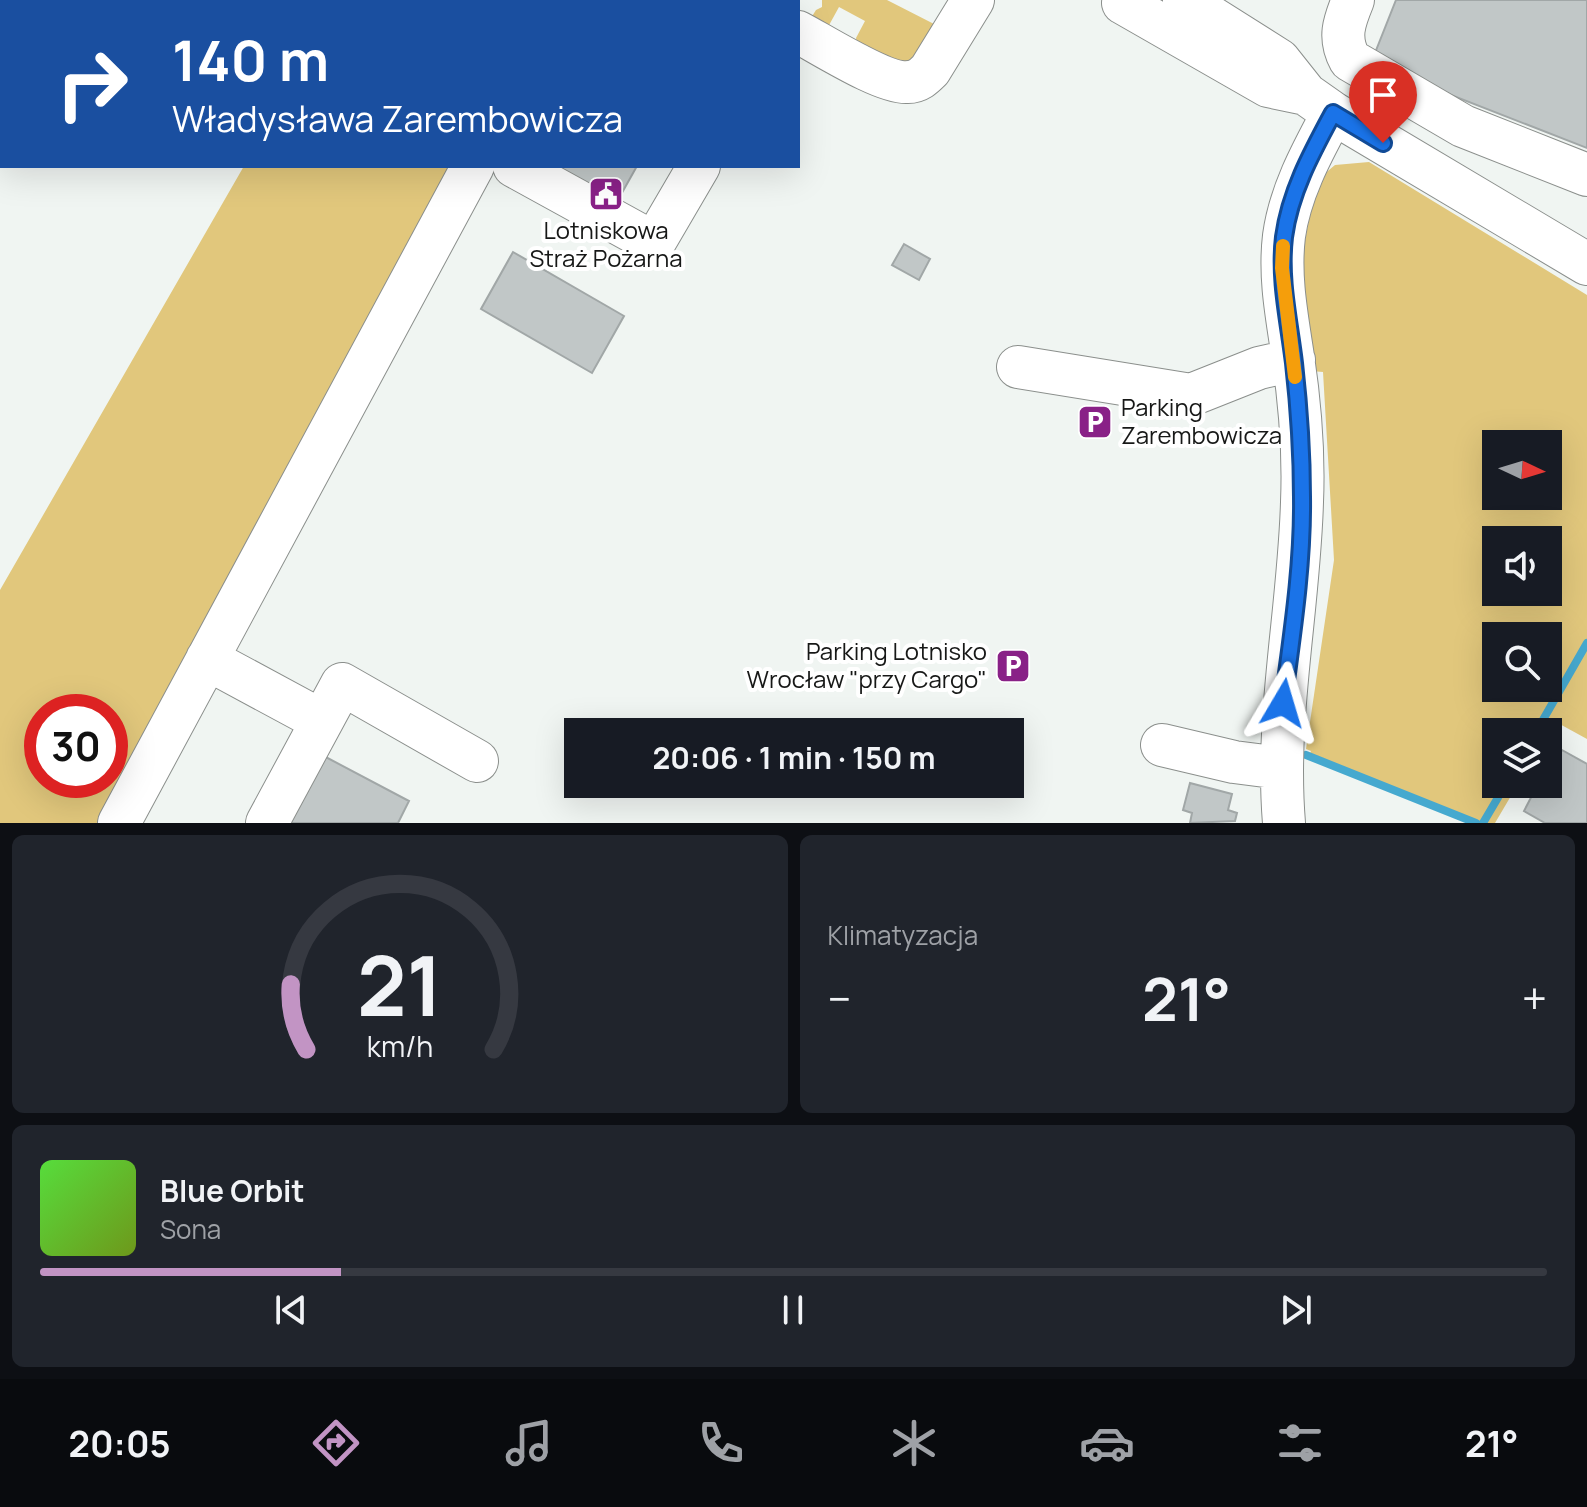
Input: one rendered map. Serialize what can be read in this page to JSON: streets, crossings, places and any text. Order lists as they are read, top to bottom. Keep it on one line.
{"places":{"public building":["Lotniskowa Straż Pożarna"],"parking":["Parking Zarembowicza","Parking Lotnisko Wrocław \"przy Cargo\""]},"north":"right","page":{"turn":["140 m","Władysława Zarembowicza"],"limit":"30","trip":"20:06 · 1 min · 150 m","tile":"Klimatyzacja","heat":["−","21°","+"],"song":["Blue Orbit","Sona"],"tabs":["20:05","21°"],"gauge":["21","km/h"]}}
